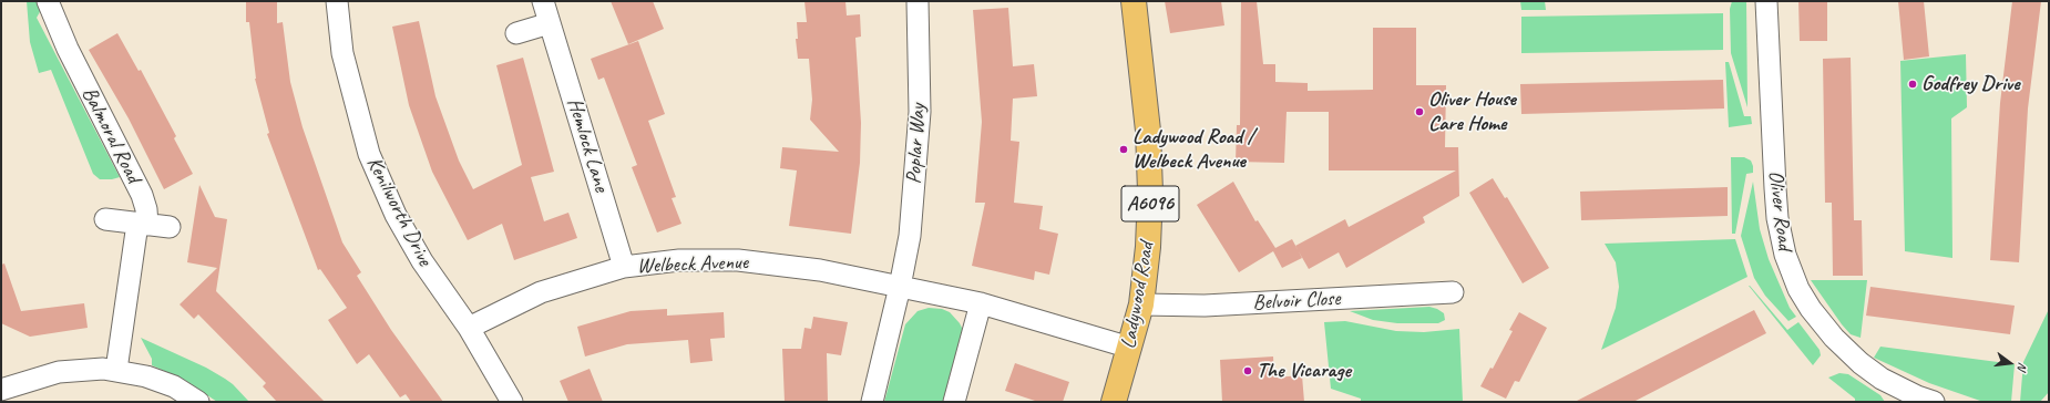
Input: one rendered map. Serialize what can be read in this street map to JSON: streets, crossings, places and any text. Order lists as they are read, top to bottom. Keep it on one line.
{"streets":{"main road":["A6096","Ladywood Road"],"street":["Balmoral Road","Poplar Way","Hemlock Lane","Oliver Road","Kenilworth Drive","Welbeck Avenue","Belvoir Close"]},"crossings":[["Poplar Way","Welbeck Avenue"],["Hemlock Lane","Welbeck Avenue"],["Kenilworth Drive","Welbeck Avenue"],["Welbeck Avenue","Ladywood Road"],["Ladywood Road","Belvoir Close"]],"places":["Godfrey Drive","Oliver House Care Home","Ladywood Road / Welbeck Avenue","The Vicarage"],"north":"right"}
